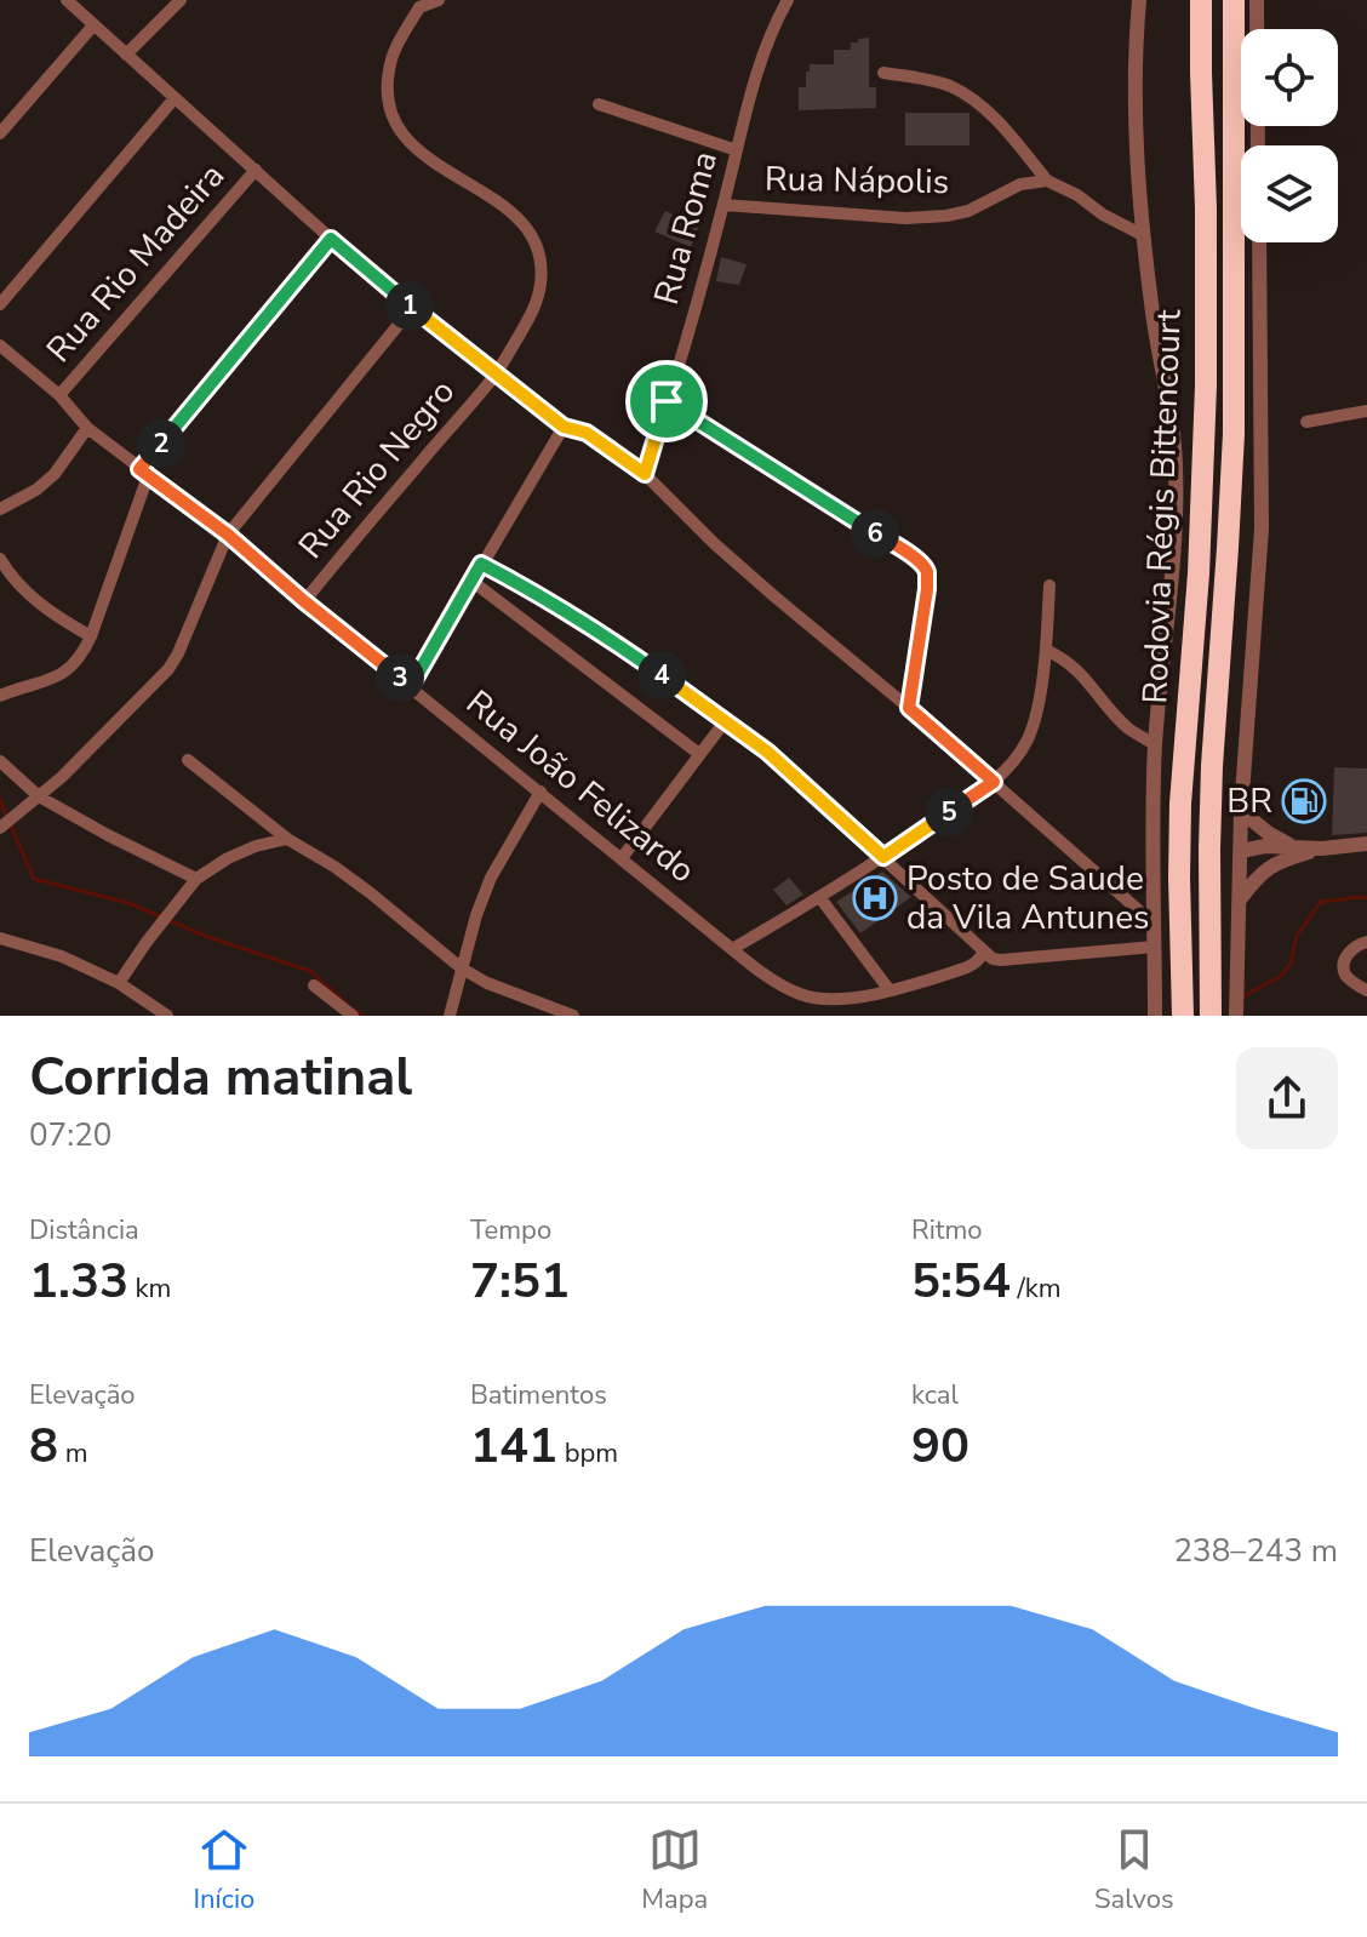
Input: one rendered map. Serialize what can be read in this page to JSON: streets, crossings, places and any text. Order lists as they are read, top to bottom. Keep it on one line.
{"streets":{"highway":["Rodovia Régis Bittencourt"],"street":["Rua Nápolis","Rua Roma","Rua Rio Madeira","Rua Rio Negro","Rua João Felizardo"]},"crossings":[["Rua Nápolis","Rua Roma"],["Rua Rio Madeira","Rua João Felizardo"],["Rua Rio Negro","Rua João Felizardo"]],"places":{"fuel station":["BR"],"hospital":["Posto de Saude da Vila Antunes"]},"page":{"pins":["1","2","6","4","3","5"],"heading":["Corrida matinal","07:20"],"stats":[["Distância","1.33 km"],["Tempo","7:51"],["Ritmo","5:54 /km"],["Elevação","8 m"],["Batimentos","141 bpm"],["kcal","90"]],"chart":["Elevação","238–243 m"],"tabs":["Início","Mapa","Salvos"]}}
